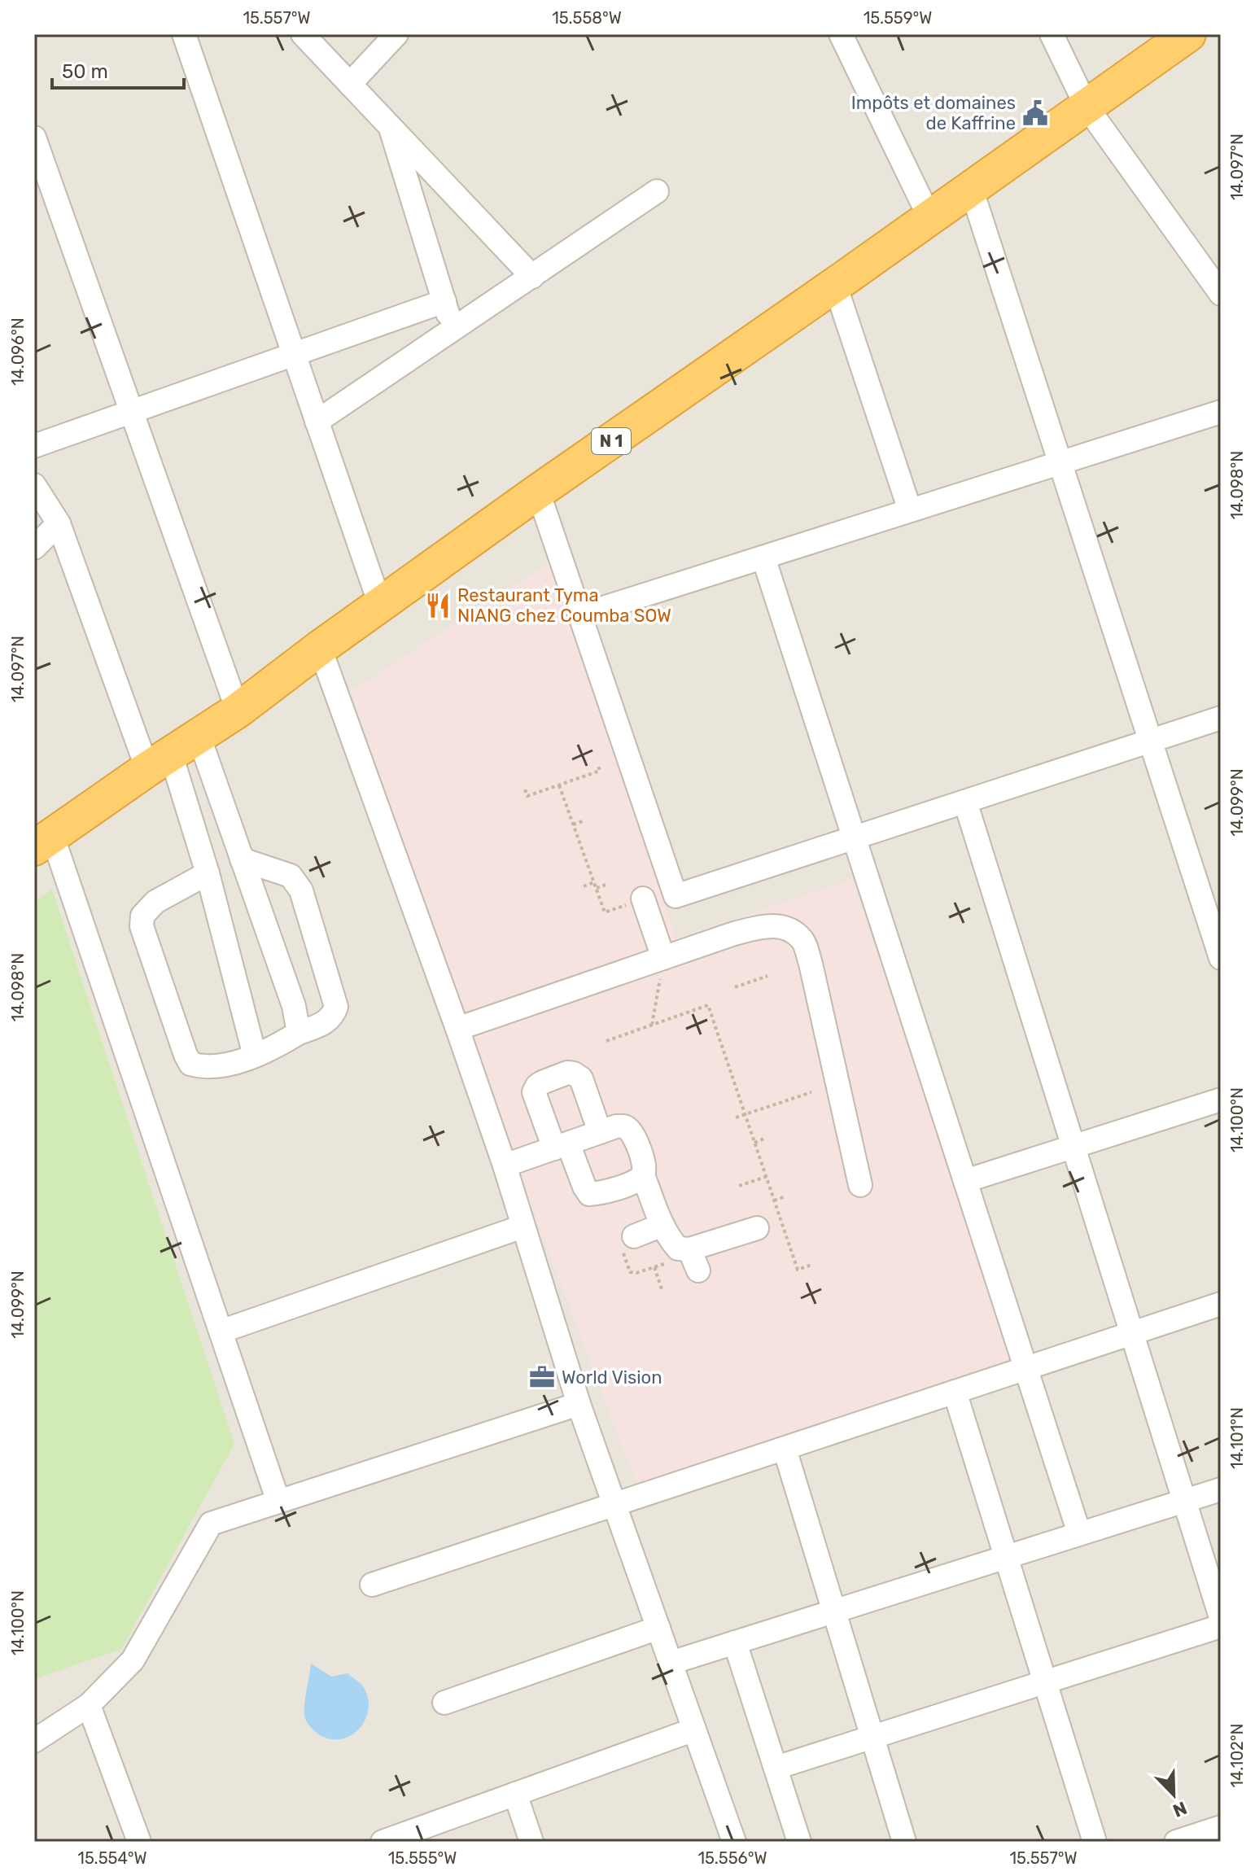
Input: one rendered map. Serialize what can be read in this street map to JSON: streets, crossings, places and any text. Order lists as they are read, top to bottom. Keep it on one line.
{"streets":{"highway":["N 1"]},"places":{"public building":["Impôts et domaines de Kaffrine"],"restaurant":["Restaurant Tyma NIANG chez Coumba SOW"],"office":["World Vision"]},"scale_bar":"50 m","north":"bottom right","coordinates":["15.557°W","15.558°W","15.559°W","14.097°N","14.096°N","14.098°N","14.099°N","14.100°N","14.101°N","14.102°N","15.554°W","15.555°W","15.556°W"]}
